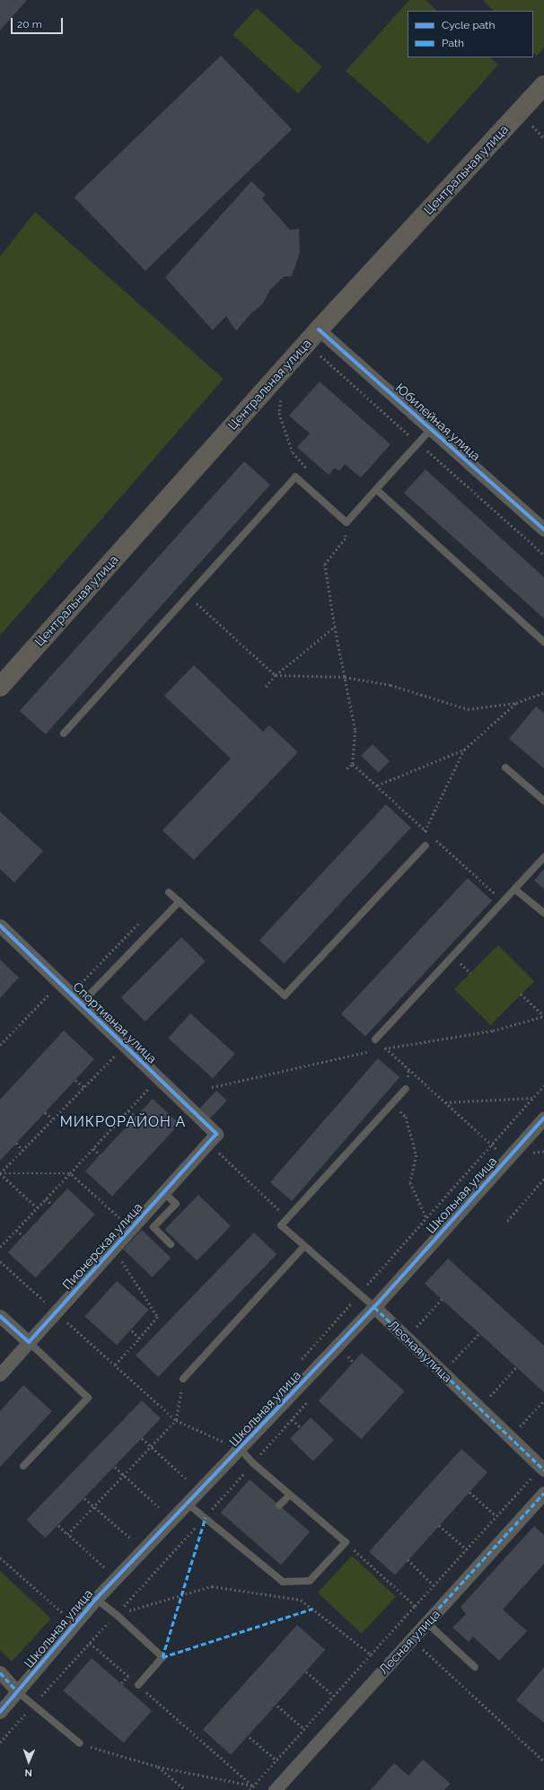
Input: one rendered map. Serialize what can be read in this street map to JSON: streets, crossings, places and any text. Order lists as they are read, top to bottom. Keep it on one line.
{"streets":{"main road":["Центральная улица"],"street":["Юбилейная улица","Спортивная улица","Школьная улица","Пионерская улица","Лесная улица"]},"crossings":[["Центральная улица","Юбилейная улица"],["Спортивная улица","Пионерская улица"],["Школьная улица","Лесная улица"]],"districts":["МИКРОРАЙОН А"],"legend":["Cycle path","Path"],"scale_bar":"20 m","north":"bottom"}
